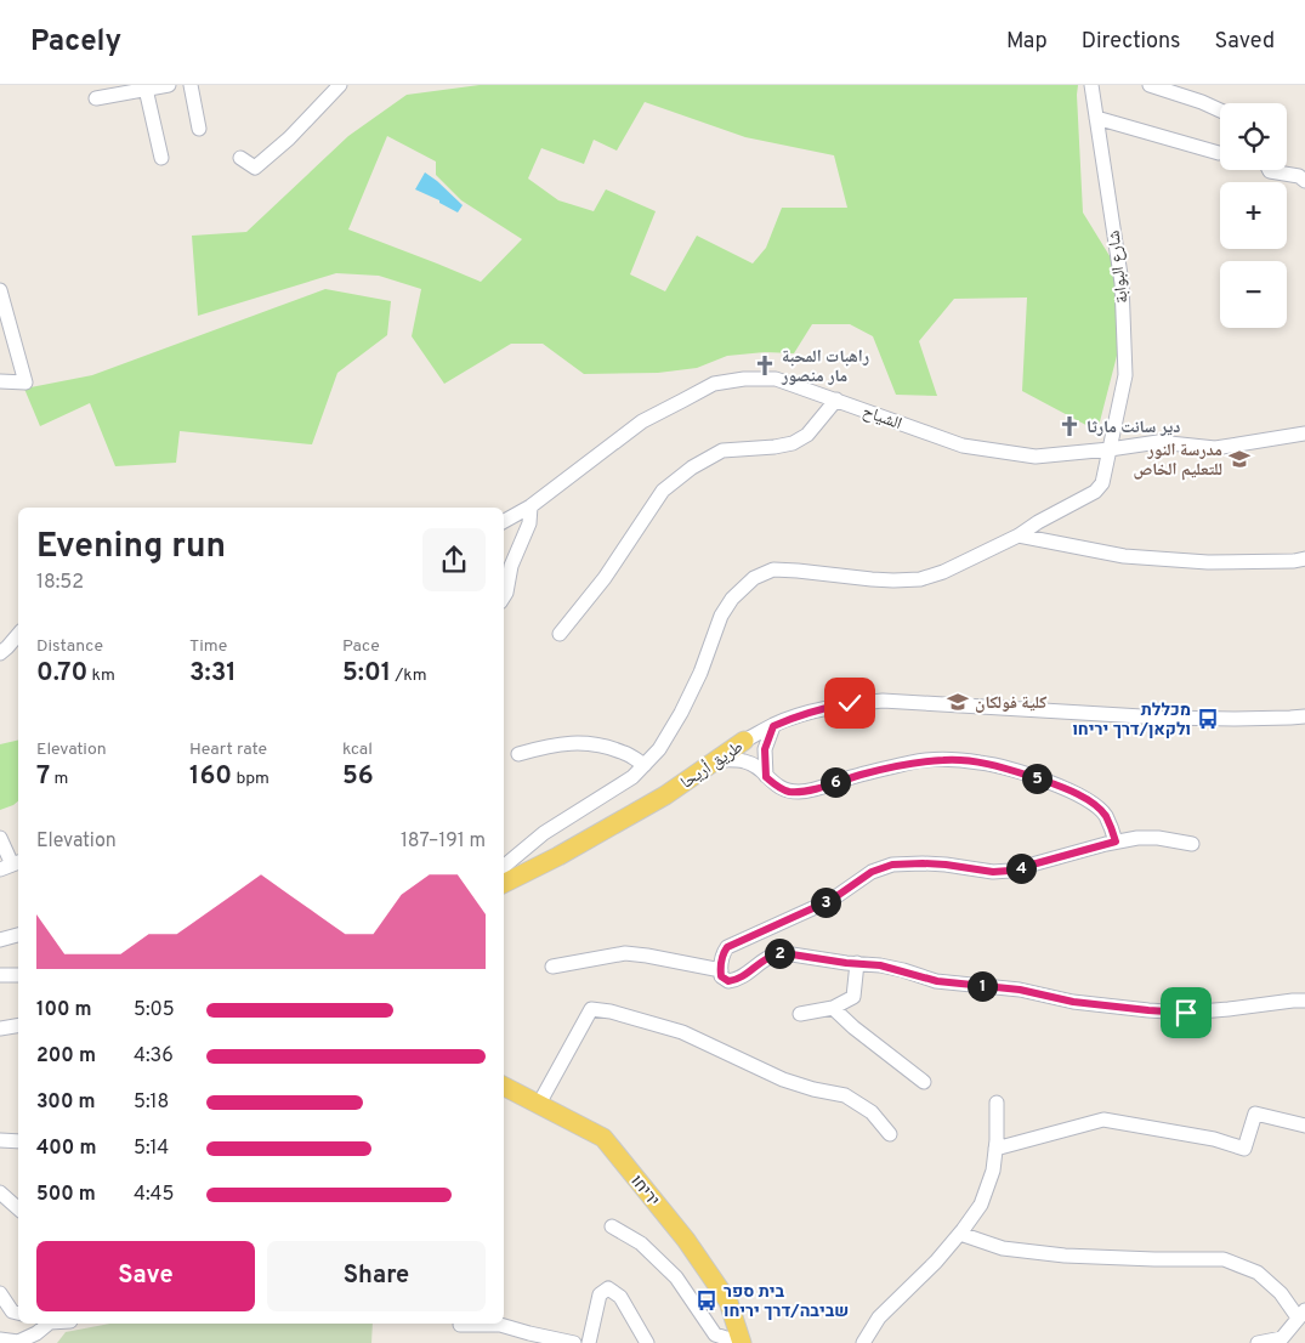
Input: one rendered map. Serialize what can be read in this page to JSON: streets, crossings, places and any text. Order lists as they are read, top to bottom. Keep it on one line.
{"streets":{"main road":["طريق أريحا","יריחו"],"street":["شارع البوابة","الشياح"]},"crossings":[["شارع البوابة","الشياح"]],"places":{"church":["راهبات المحبة مار منصور","دير سانت مارثا"],"school or university":["مدرسة النور للتعليم الخاص","كلية فولكان"],"bus stop":["מכללת ולקאן/דרך יריחו","בית ספר שביבה/דרך יריחו"]},"page":{"header":"Pacely","nav":["Map","Directions","Saved"],"map_buttons":["+","−"],"heading":["Evening run","18:52"],"stats":[["Distance","0.70 km"],["Time","3:31"],["Pace","5:01 /km"],["Elevation","7 m"],["Heart rate","160 bpm"],["kcal","56"]],"pins":["5","6","4","3","2","1"],"chart":["Elevation","187–191 m"],"list":[{"name":"100 m","note":"5:05"},{"name":"200 m","note":"4:36"},{"name":"300 m","note":"5:18"},{"name":"400 m","note":"5:14"},{"name":"500 m","note":"4:45"}],"buttons":["Save","Share"]}}
